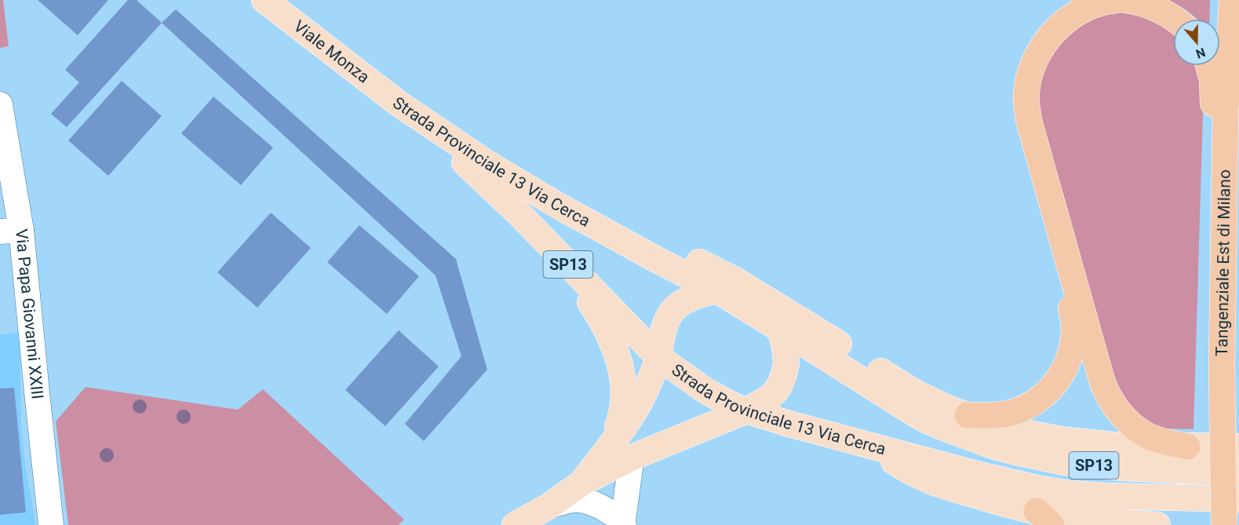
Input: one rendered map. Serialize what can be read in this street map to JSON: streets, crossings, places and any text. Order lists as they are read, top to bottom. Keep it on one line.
{"streets":{"highway":["Tangenziale Est di Milano"],"main road":["Viale Monza","Strada Provinciale 13 Via Cerca","SP13"],"street":["Via Papa Giovanni XXIII"]},"crossings":[["Viale Monza","Strada Provinciale 13 Via Cerca"]],"north":"bottom"}
